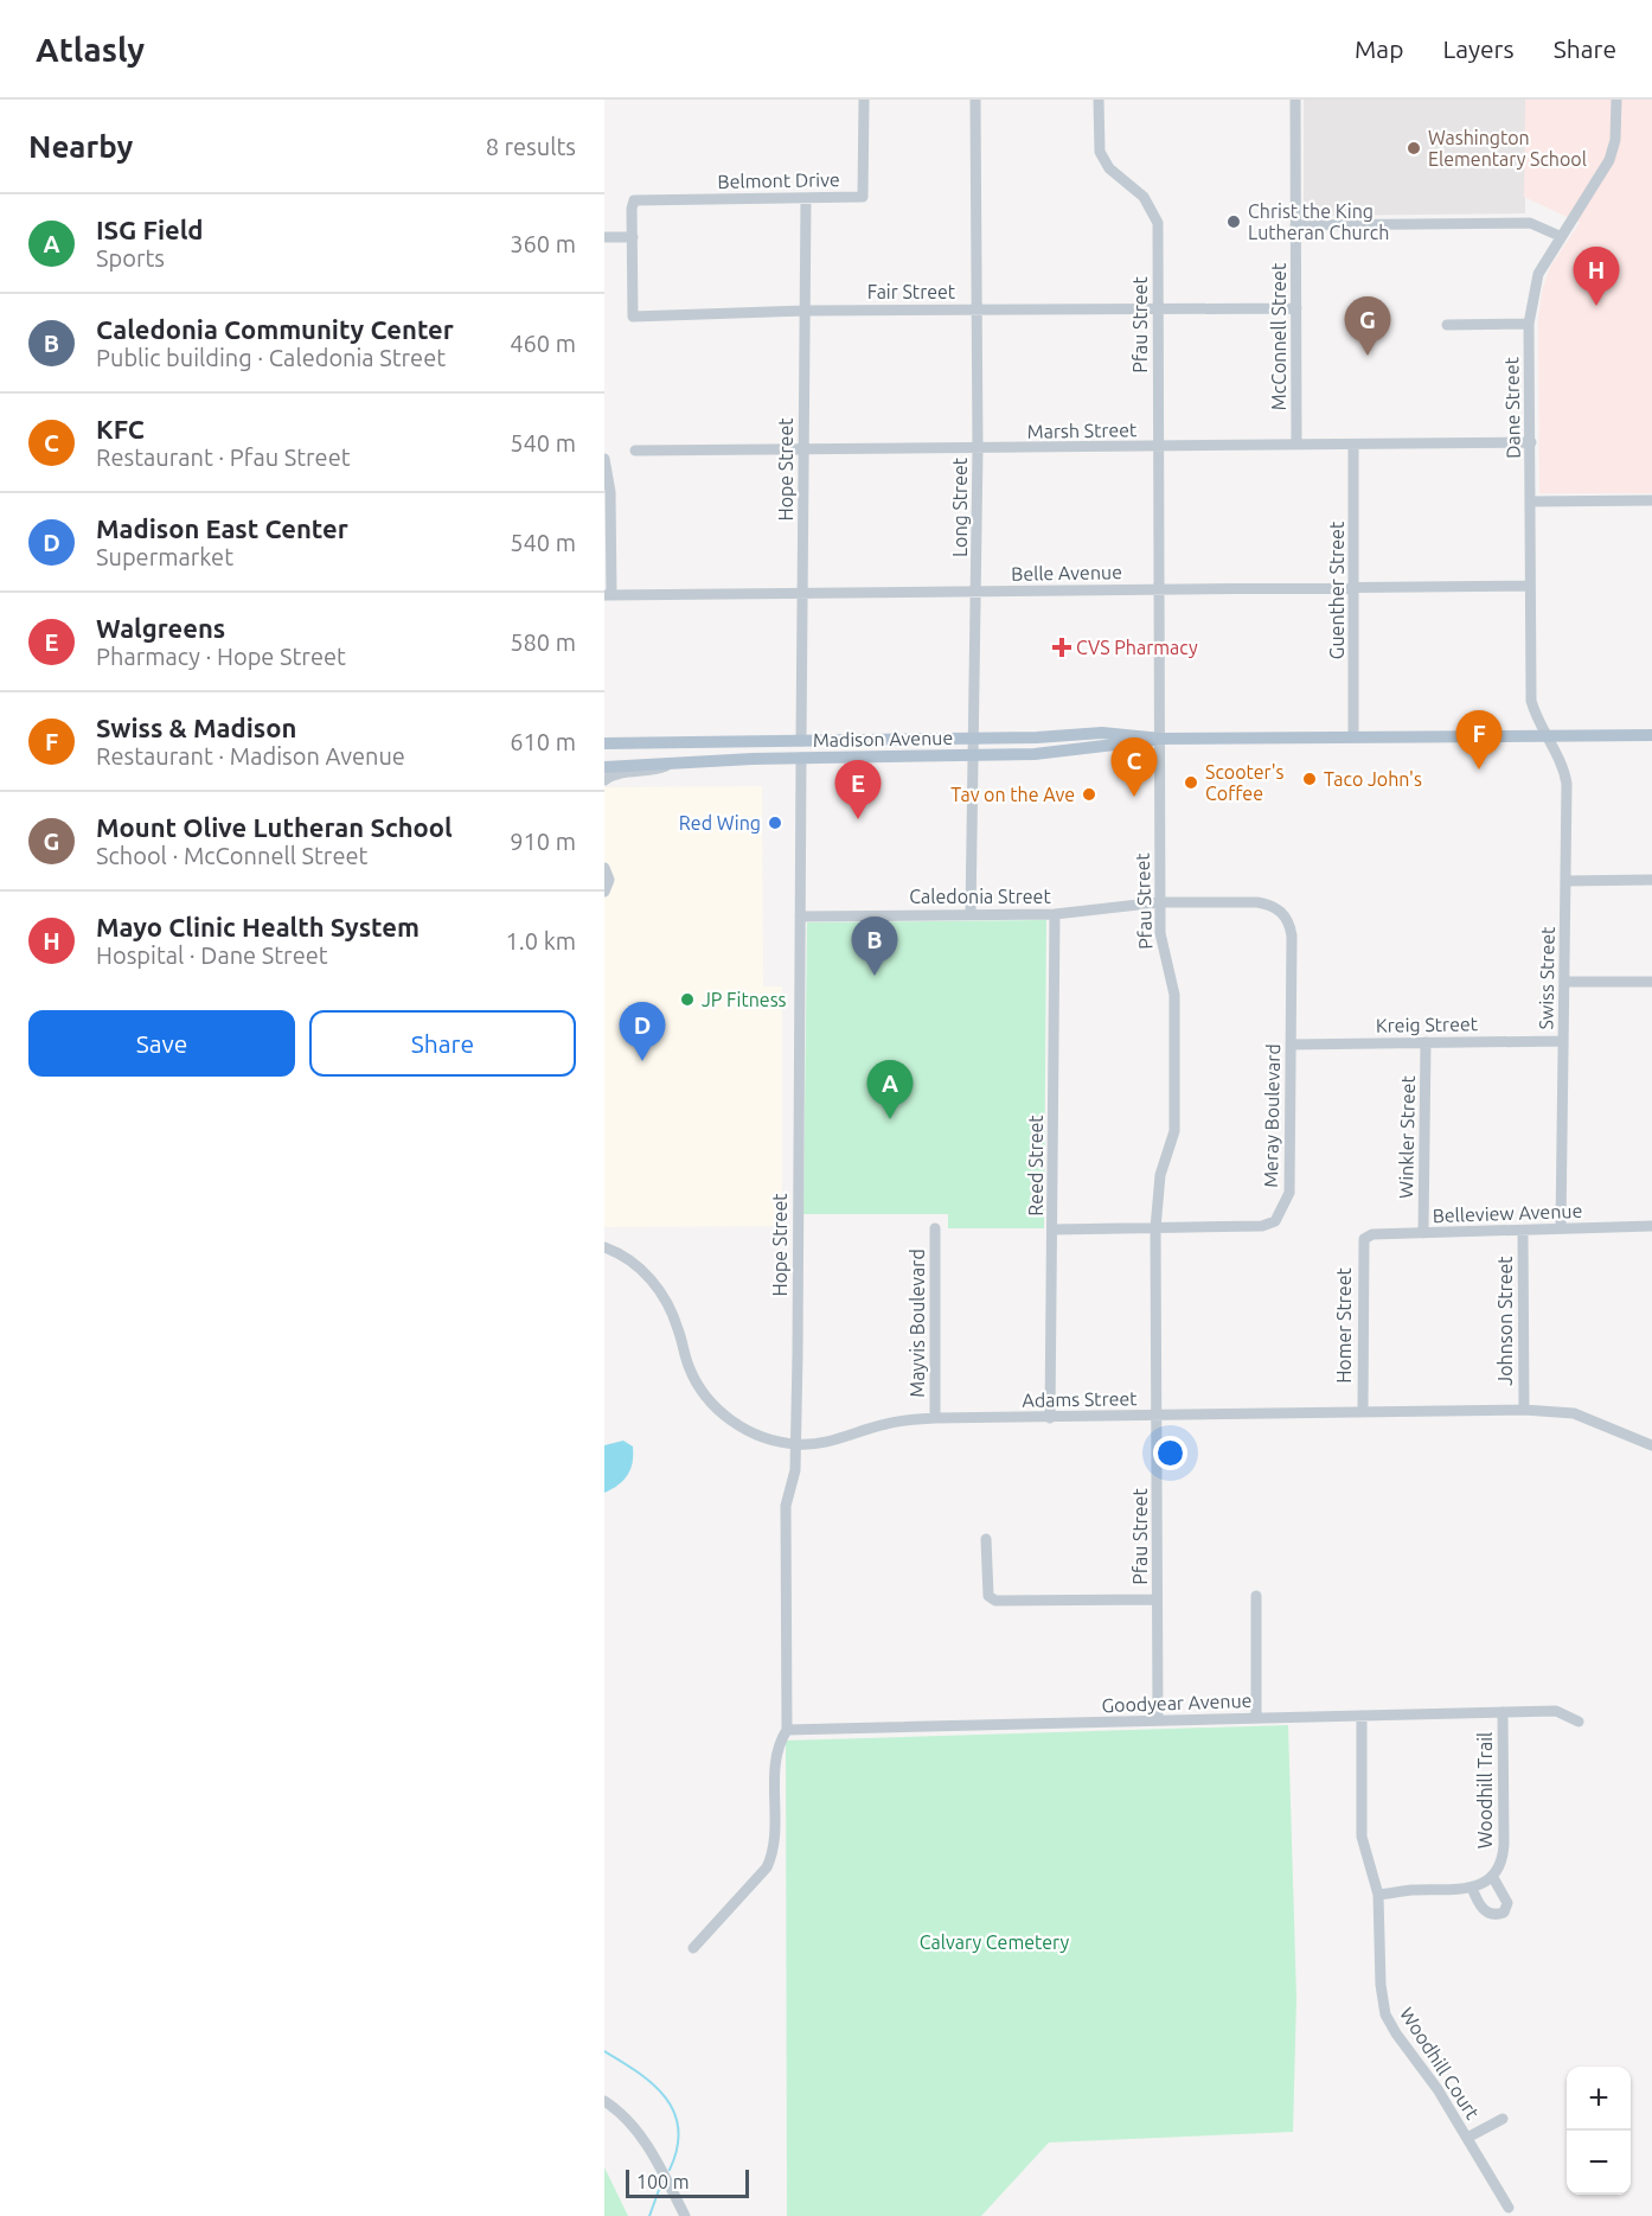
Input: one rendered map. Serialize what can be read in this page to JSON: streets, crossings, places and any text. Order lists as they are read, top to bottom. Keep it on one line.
{"streets":{"main road":["Madison Avenue"],"street":["Belmont Drive","Fair Street","Pfau Street","McConnell Street","Dane Street","Marsh Street","Hope Street","Long Street","Belle Avenue","Guenther Street","Caledonia Street","Swiss Street","Kreig Street","Meray Boulevard","Winkler Street","Reed Street","Belleview Avenue","Johnson Street","Mayvis Boulevard","Homer Street","Adams Street","Goodyear Avenue","Woodhill Trail","Woodhill Court"]},"crossings":[["Belmont Drive","Fair Street"],["Belmont Drive","Hope Street"],["Fair Street","Pfau Street"],["Fair Street","McConnell Street"],["Fair Street","Hope Street"],["Fair Street","Long Street"],["Pfau Street","Marsh Street"],["Pfau Street","Belle Avenue"],["Pfau Street","Madison Avenue"],["Pfau Street","Caledonia Street"],["Pfau Street","Meray Boulevard"],["Pfau Street","Adams Street"],["Pfau Street","Goodyear Avenue"],["McConnell Street","Marsh Street"],["Dane Street","Marsh Street"],["Dane Street","Belle Avenue"],["Dane Street","Madison Avenue"],["Dane Street","Swiss Street"],["Marsh Street","Hope Street"],["Marsh Street","Long Street"],["Marsh Street","Guenther Street"],["Hope Street","Belle Avenue"],["Hope Street","Madison Avenue"],["Hope Street","Caledonia Street"],["Hope Street","Adams Street"],["Hope Street","Goodyear Avenue"],["Long Street","Belle Avenue"],["Long Street","Madison Avenue"],["Long Street","Caledonia Street"],["Belle Avenue","Guenther Street"],["Guenther Street","Madison Avenue"],["Madison Avenue","Swiss Street"],["Caledonia Street","Meray Boulevard"],["Caledonia Street","Reed Street"],["Swiss Street","Kreig Street"],["Swiss Street","Belleview Avenue"],["Kreig Street","Meray Boulevard"],["Kreig Street","Winkler Street"],["Meray Boulevard","Reed Street"],["Winkler Street","Belleview Avenue"],["Reed Street","Adams Street"],["Belleview Avenue","Johnson Street"],["Belleview Avenue","Homer Street"],["Johnson Street","Adams Street"],["Mayvis Boulevard","Adams Street"],["Homer Street","Adams Street"],["Goodyear Avenue","Woodhill Trail"],["Goodyear Avenue","Woodhill Court"],["Woodhill Trail","Woodhill Court"]],"parks":["Calvary Cemetery"],"places":{"other":["Washington Elementary School","Christ the King Lutheran Church","Taco John's","Scooter's Coffee","Tav on the Ave","Red Wing","JP Fitness"],"health":["CVS Pharmacy"]},"scale_bar":"100 m","page":{"header":"Atlasly","nav":["Map","Layers","Share"],"heading":["Nearby","8 results"],"list":[{"mark":"A","name":"ISG Field","note":"Sports","value":"360 m"},{"mark":"B","name":"Caledonia Community Center","note":"Public building · Caledonia Street","value":"460 m"},{"mark":"C","name":"KFC","note":"Restaurant · Pfau Street","value":"540 m"},{"mark":"D","name":"Madison East Center","note":"Supermarket","value":"540 m"},{"mark":"E","name":"Walgreens","note":"Pharmacy · Hope Street","value":"580 m"},{"mark":"F","name":"Swiss & Madison","note":"Restaurant · Madison Avenue","value":"610 m"},{"mark":"G","name":"Mount Olive Lutheran School","note":"School · McConnell Street","value":"910 m"},{"mark":"H","name":"Mayo Clinic Health System","note":"Hospital · Dane Street","value":"1.0 km"}],"pins":["H","G","F","C","E","B","D","A"],"buttons":["Save","Share"],"map_buttons":["+","−"],"scale":"100 m"}}
